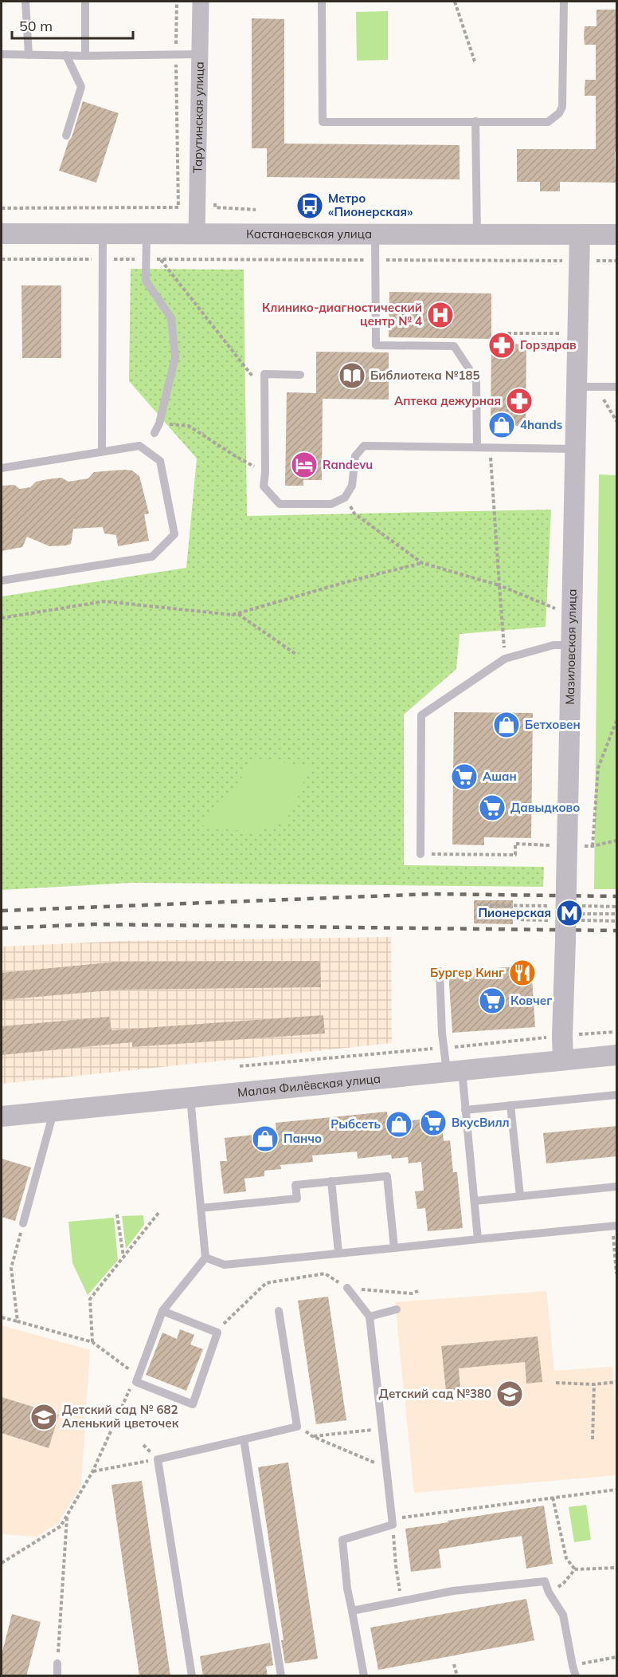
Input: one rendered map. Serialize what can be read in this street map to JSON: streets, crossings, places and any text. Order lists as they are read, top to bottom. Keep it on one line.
{"streets":{"street":["Тарутинская улица","Кастанаевская улица","Мазиловская улица","Малая Филёвская улица"]},"crossings":[["Тарутинская улица","Кастанаевская улица"],["Кастанаевская улица","Мазиловская улица"],["Мазиловская улица","Малая Филёвская улица"]],"places":{"bus stop":["Метро «Пионерская»"],"hospital":["Клинико-диагностический центр № 4"],"pharmacy":["Горздрав","Аптека дежурная"],"library":["Библиотека №185"],"shop":["4hands","Бетховен","Рыбсеть","Панчо"],"hotel":["Randevu"],"supermarket":["Ашан","Давыдково","Ковчег","ВкусВилл"],"metro station":["Пионерская"],"restaurant":["Бургер Кинг"],"school or university":["Детский сад №380","Детский сад № 682 Аленький цветочек"]},"scale_bar":"50 m"}
